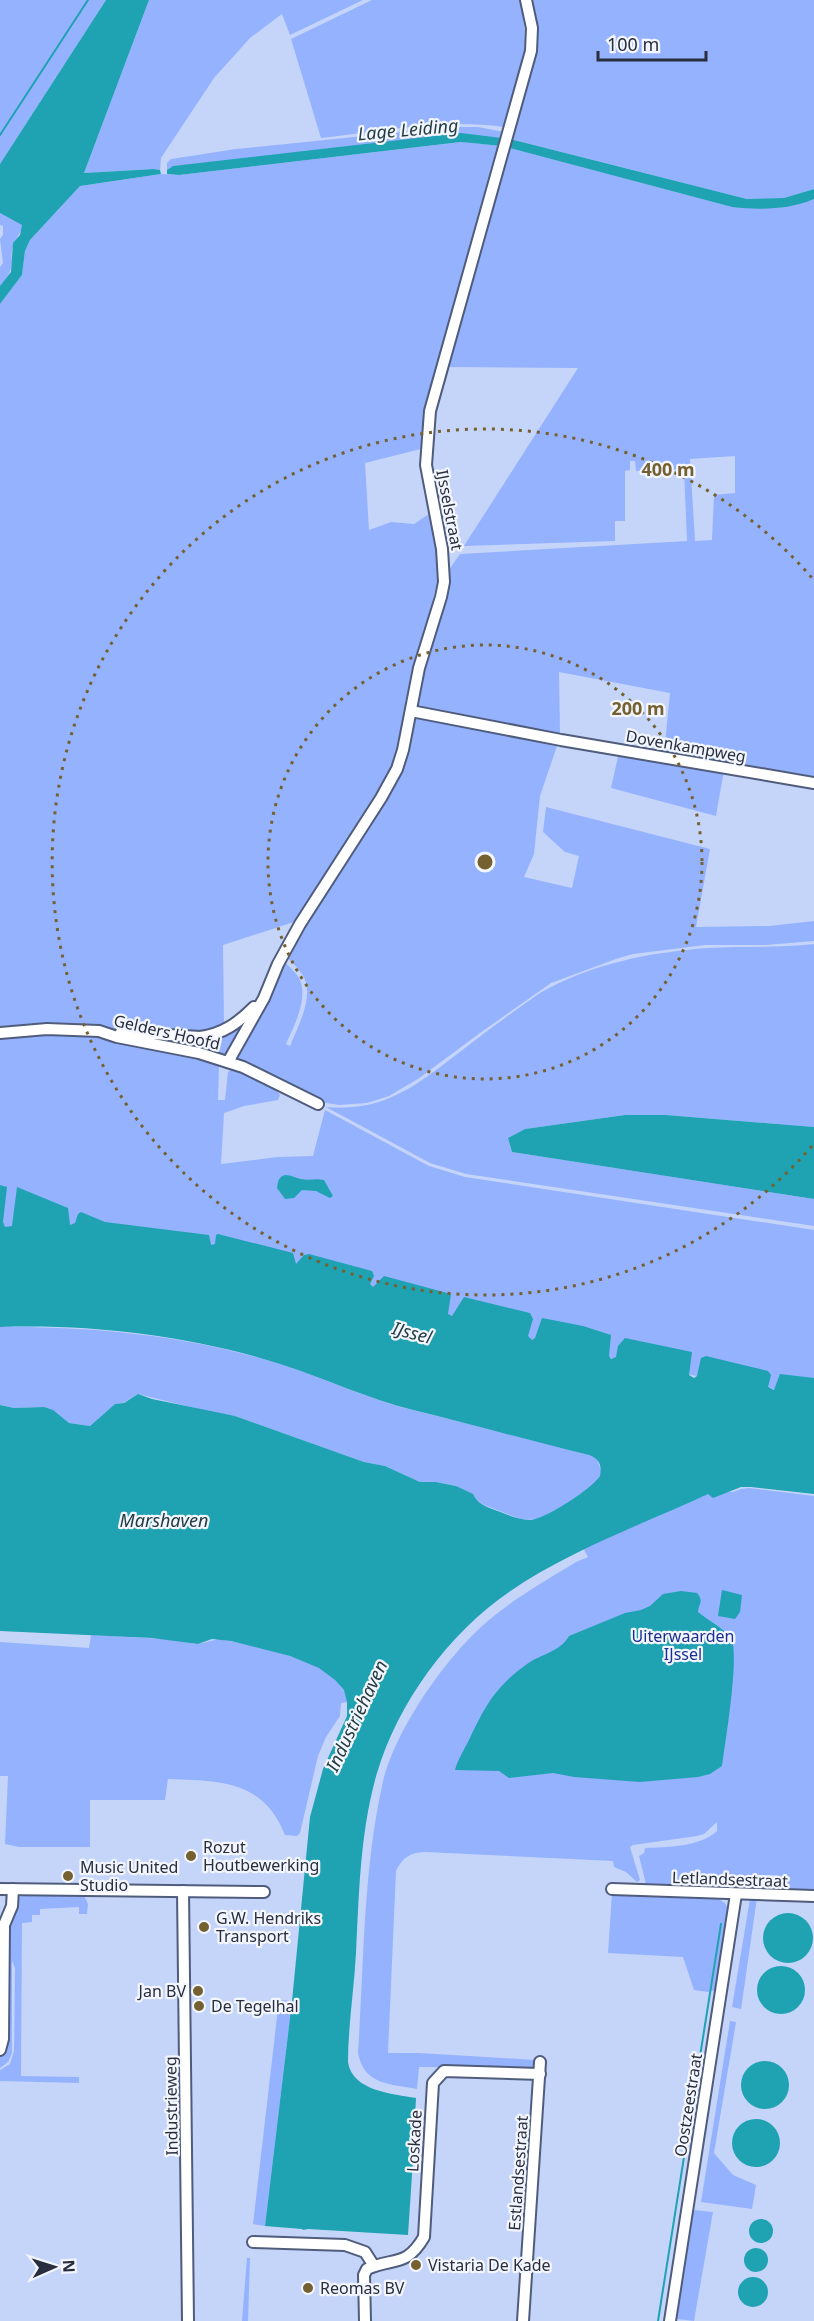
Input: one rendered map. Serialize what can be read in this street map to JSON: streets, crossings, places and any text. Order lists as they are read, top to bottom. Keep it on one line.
{"streets":{"street":["IJsselstraat","Dovenkampweg","Gelders Hoofd","Letlandsestraat","Oostzeestraat","Industrieweg","Loskade","Estlandsestraat"]},"crossings":[["IJsselstraat","Dovenkampweg"],["IJsselstraat","Gelders Hoofd"],["Letlandsestraat","Oostzeestraat"],["Loskade","Estlandsestraat"]],"water":["Lage Leiding","IJssel","Marshaven","Industriehaven"],"parks":["Uiterwaarden IJssel"],"places":["Rozut Houtbewerking","Music United Studio","G.W. Hendriks Transport","Jan BV","De Tegelhal","Vistaria De Kade","Reomas BV"],"scale_bar":"100 m","north":"right","rings":["400 m","200 m"]}
